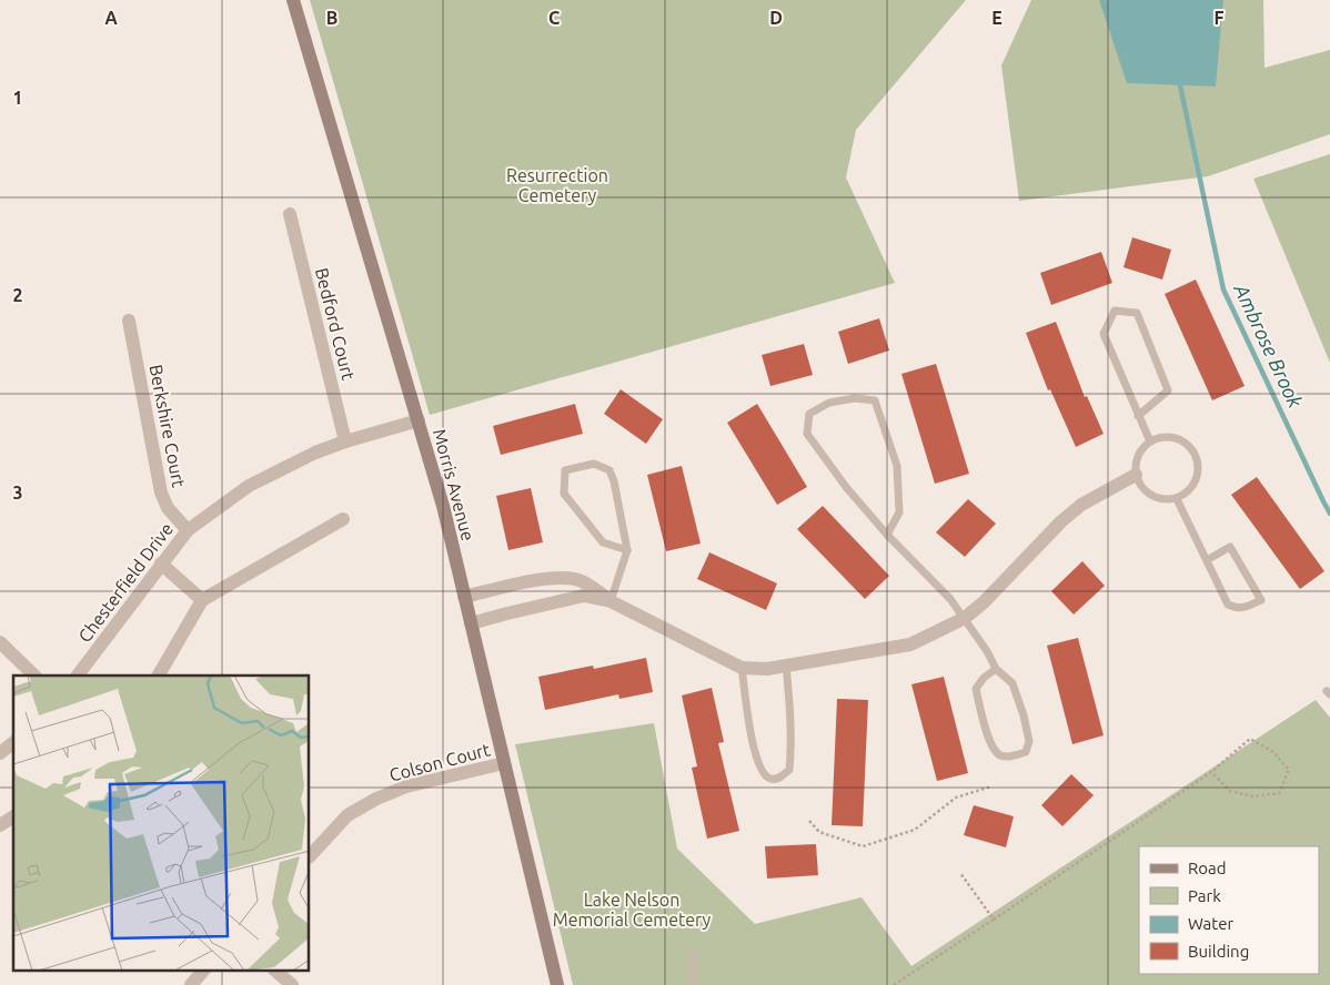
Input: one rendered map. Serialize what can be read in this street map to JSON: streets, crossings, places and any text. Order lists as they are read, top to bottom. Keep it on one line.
{"streets":{"street":["Bedford Court","Berkshire Court","Morris Avenue","Chesterfield Drive","Colson Court"]},"crossings":[["Bedford Court","Chesterfield Drive"],["Berkshire Court","Chesterfield Drive"],["Morris Avenue","Chesterfield Drive"],["Morris Avenue","Colson Court"]],"water":["Ambrose Brook"],"parks":["Resurrection Cemetery","Lake Nelson Memorial Cemetery"],"legend":["Road","Park","Water","Building"],"grid":{"columns":["A","B","C","D","E","F"],"rows":["1","2","3"]}}
